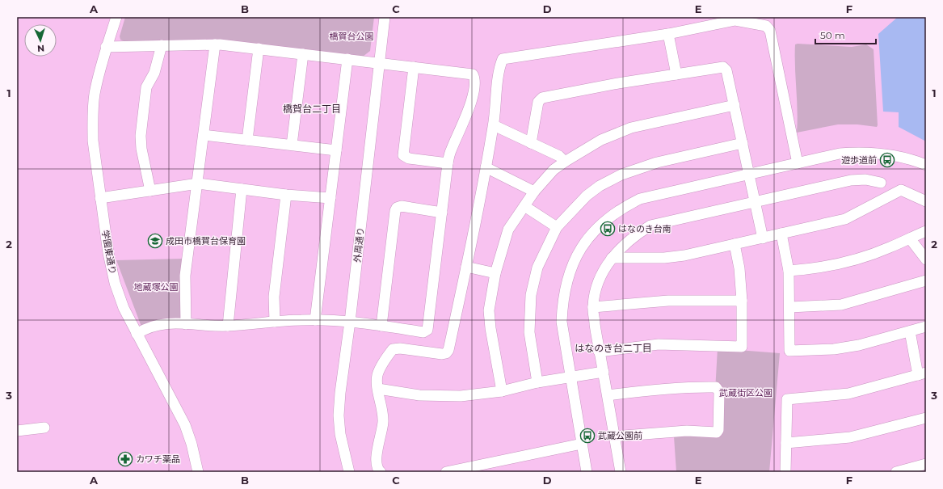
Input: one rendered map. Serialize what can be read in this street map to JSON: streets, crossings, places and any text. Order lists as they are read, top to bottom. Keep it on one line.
{"streets":{"street":["外周通り","学園東通り"]},"districts":["橋賀台二丁目","はなのき台二丁目"],"parks":["橋賀台公園","地蔵塚公園","武蔵街区公園"],"places":{"bus stop":["遊歩道前","はなのき台南","武蔵公園前"],"school or university":["成田市橋賀台保育園"],"pharmacy":["カワチ薬品"]},"scale_bar":"50 m","north":"bottom","grid":{"columns":["A","B","C","D","E","F"],"rows":["1","2","3"]}}
